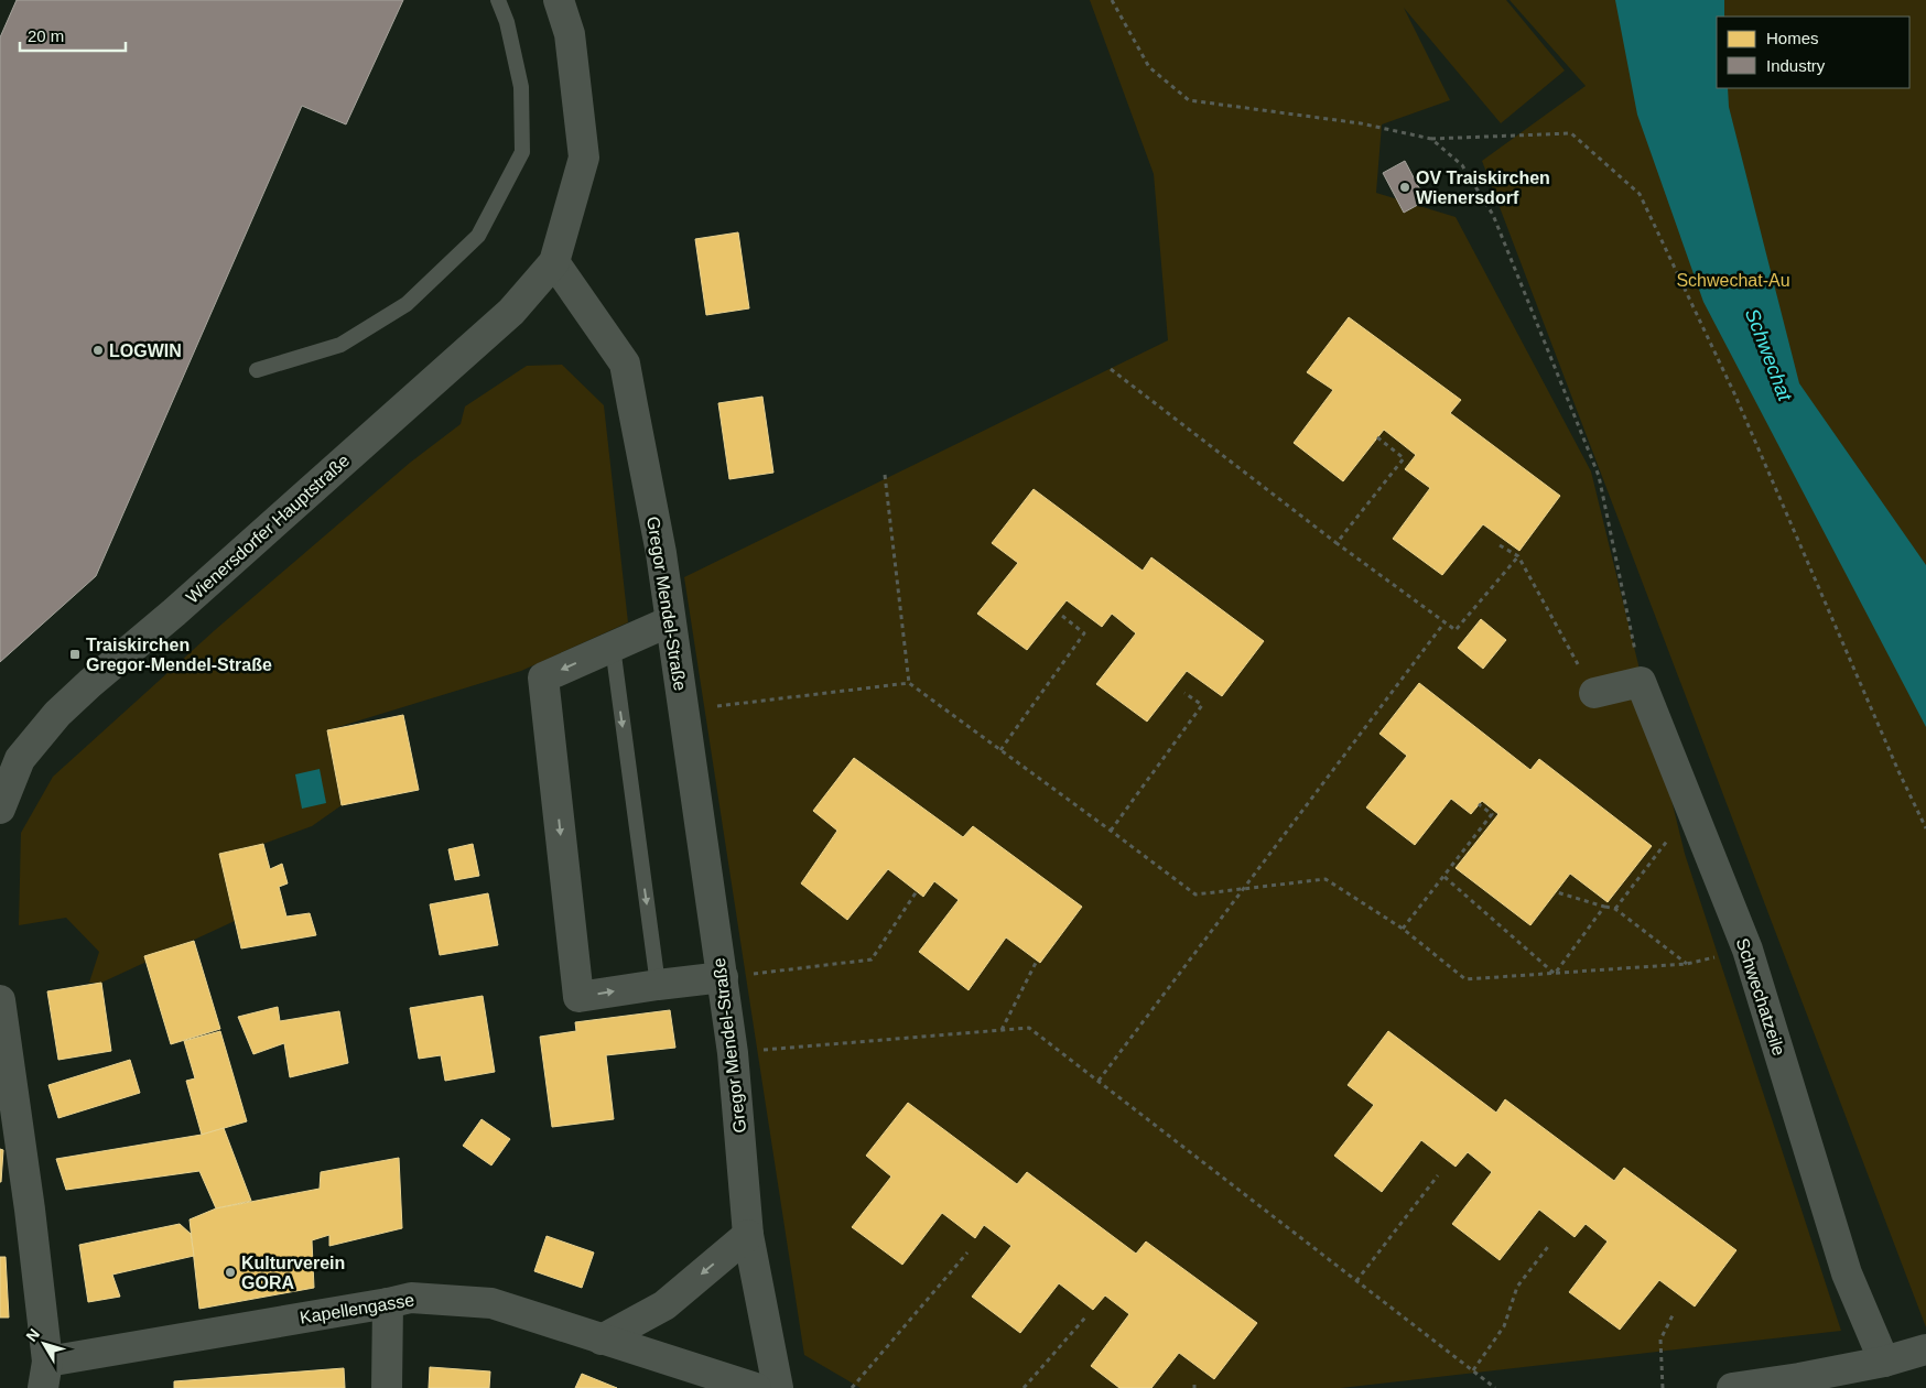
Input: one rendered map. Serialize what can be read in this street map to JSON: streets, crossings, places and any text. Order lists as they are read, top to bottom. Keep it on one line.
{"streets":{"street":["Wienersdorfer Hauptstraße","Gregor Mendel-Straße","Schwechatzeile","Kapellengasse"]},"crossings":[["Wienersdorfer Hauptstraße","Gregor Mendel-Straße"]],"water":["Schwechat"],"parks":["Schwechat-Au"],"places":{"other":["OV Traiskirchen Wienersdorf","LOGWIN","Kulturverein GORA"],"transit":["Traiskirchen Gregor-Mendel-Straße"]},"legend":["Homes","Industry"],"scale_bar":"20 m","north":"top left"}
